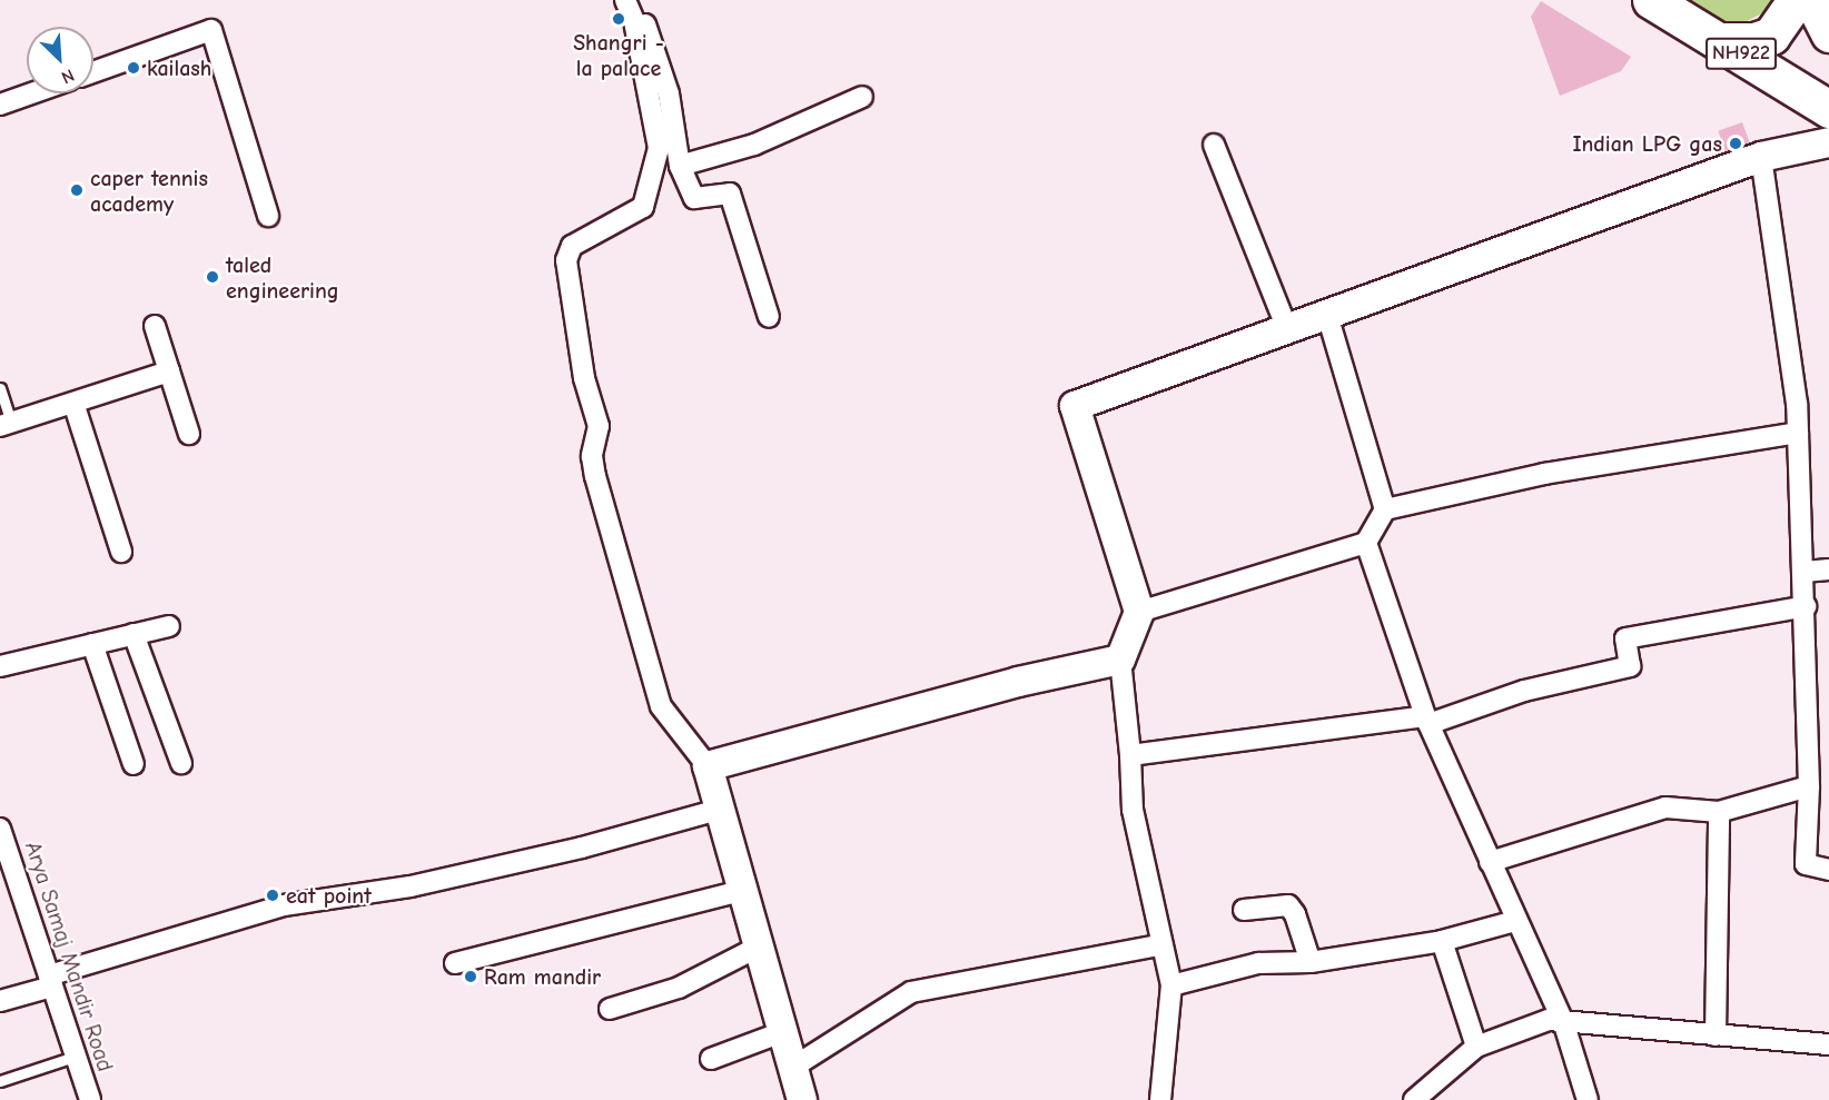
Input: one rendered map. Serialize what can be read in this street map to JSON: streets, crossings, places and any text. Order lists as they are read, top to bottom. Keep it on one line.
{"streets":{"highway":["NH922"],"street":["Arya Samaj Mandir Road"]},"places":["Shangri - la palace","kailash","Indian LPG gas","caper tennis academy","taled engineering","eat point","Ram mandir"],"north":"bottom right"}
